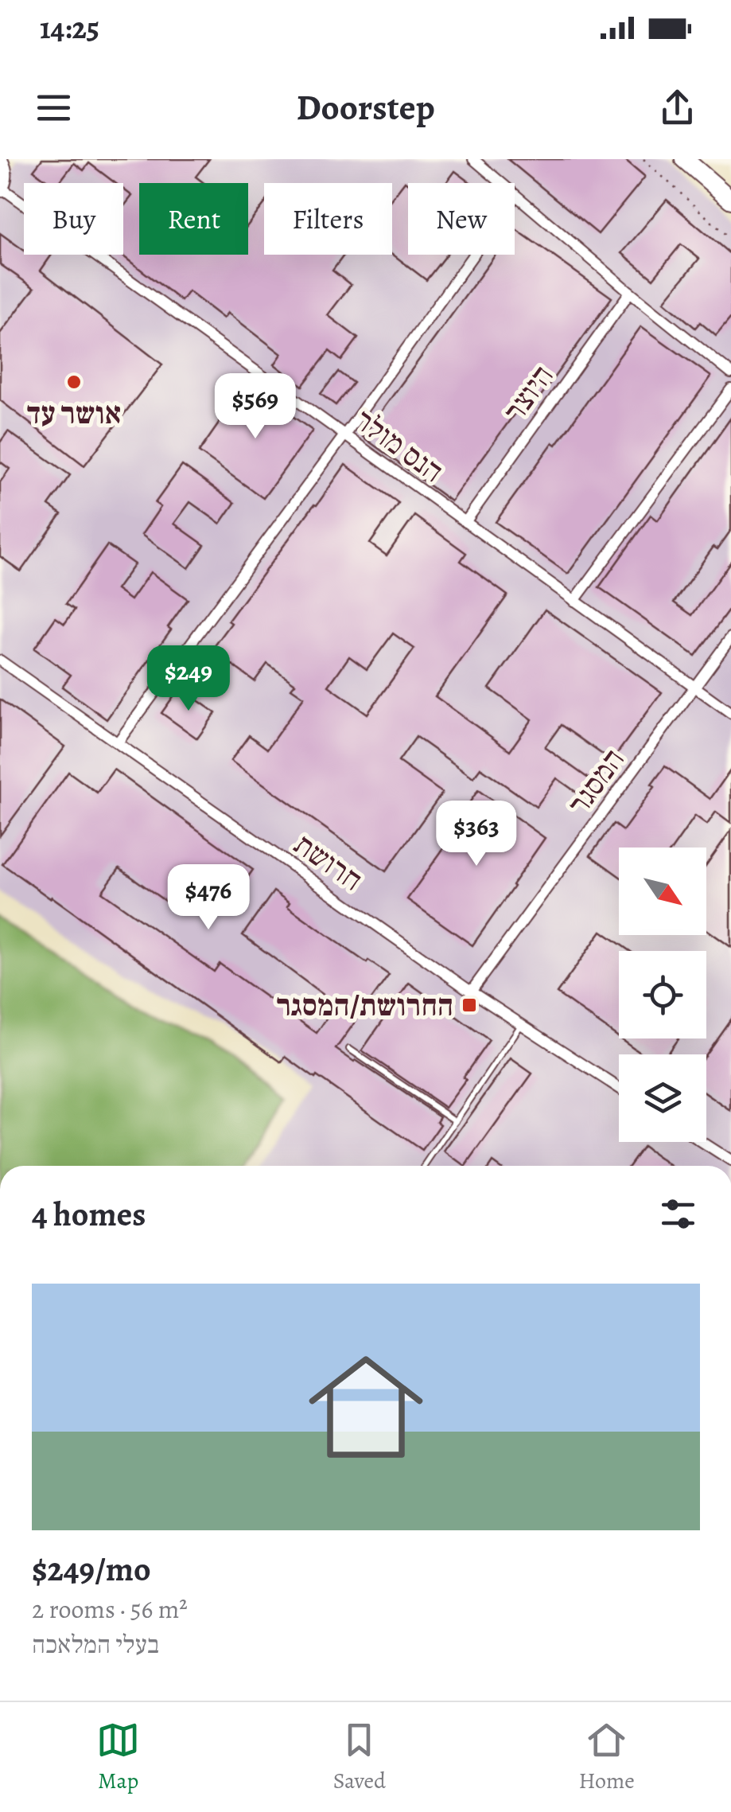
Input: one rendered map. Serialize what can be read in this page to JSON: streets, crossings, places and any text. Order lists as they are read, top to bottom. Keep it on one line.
{"streets":{"street":["היוצר","הנס מולר","המסגר","חרושת"]},"crossings":[["היוצר","הנס מולר"],["הנס מולר","המסגר"],["המסגר","חרושת"]],"places":{"other":["אושר עד"],"transit":["החרושת/המסגר"]},"north":"bottom right","page":{"status":"14:25","header":"Doorstep","chip":["Buy","Rent","Filters","New"],"price":["$569","$249","$363","$476"],"heading":"4 homes","list":[{"name":"$249/mo","note":"2 rooms · 56 m² · בעלי המלאכה"}],"tabs":["Map","Saved","Home"]}}
